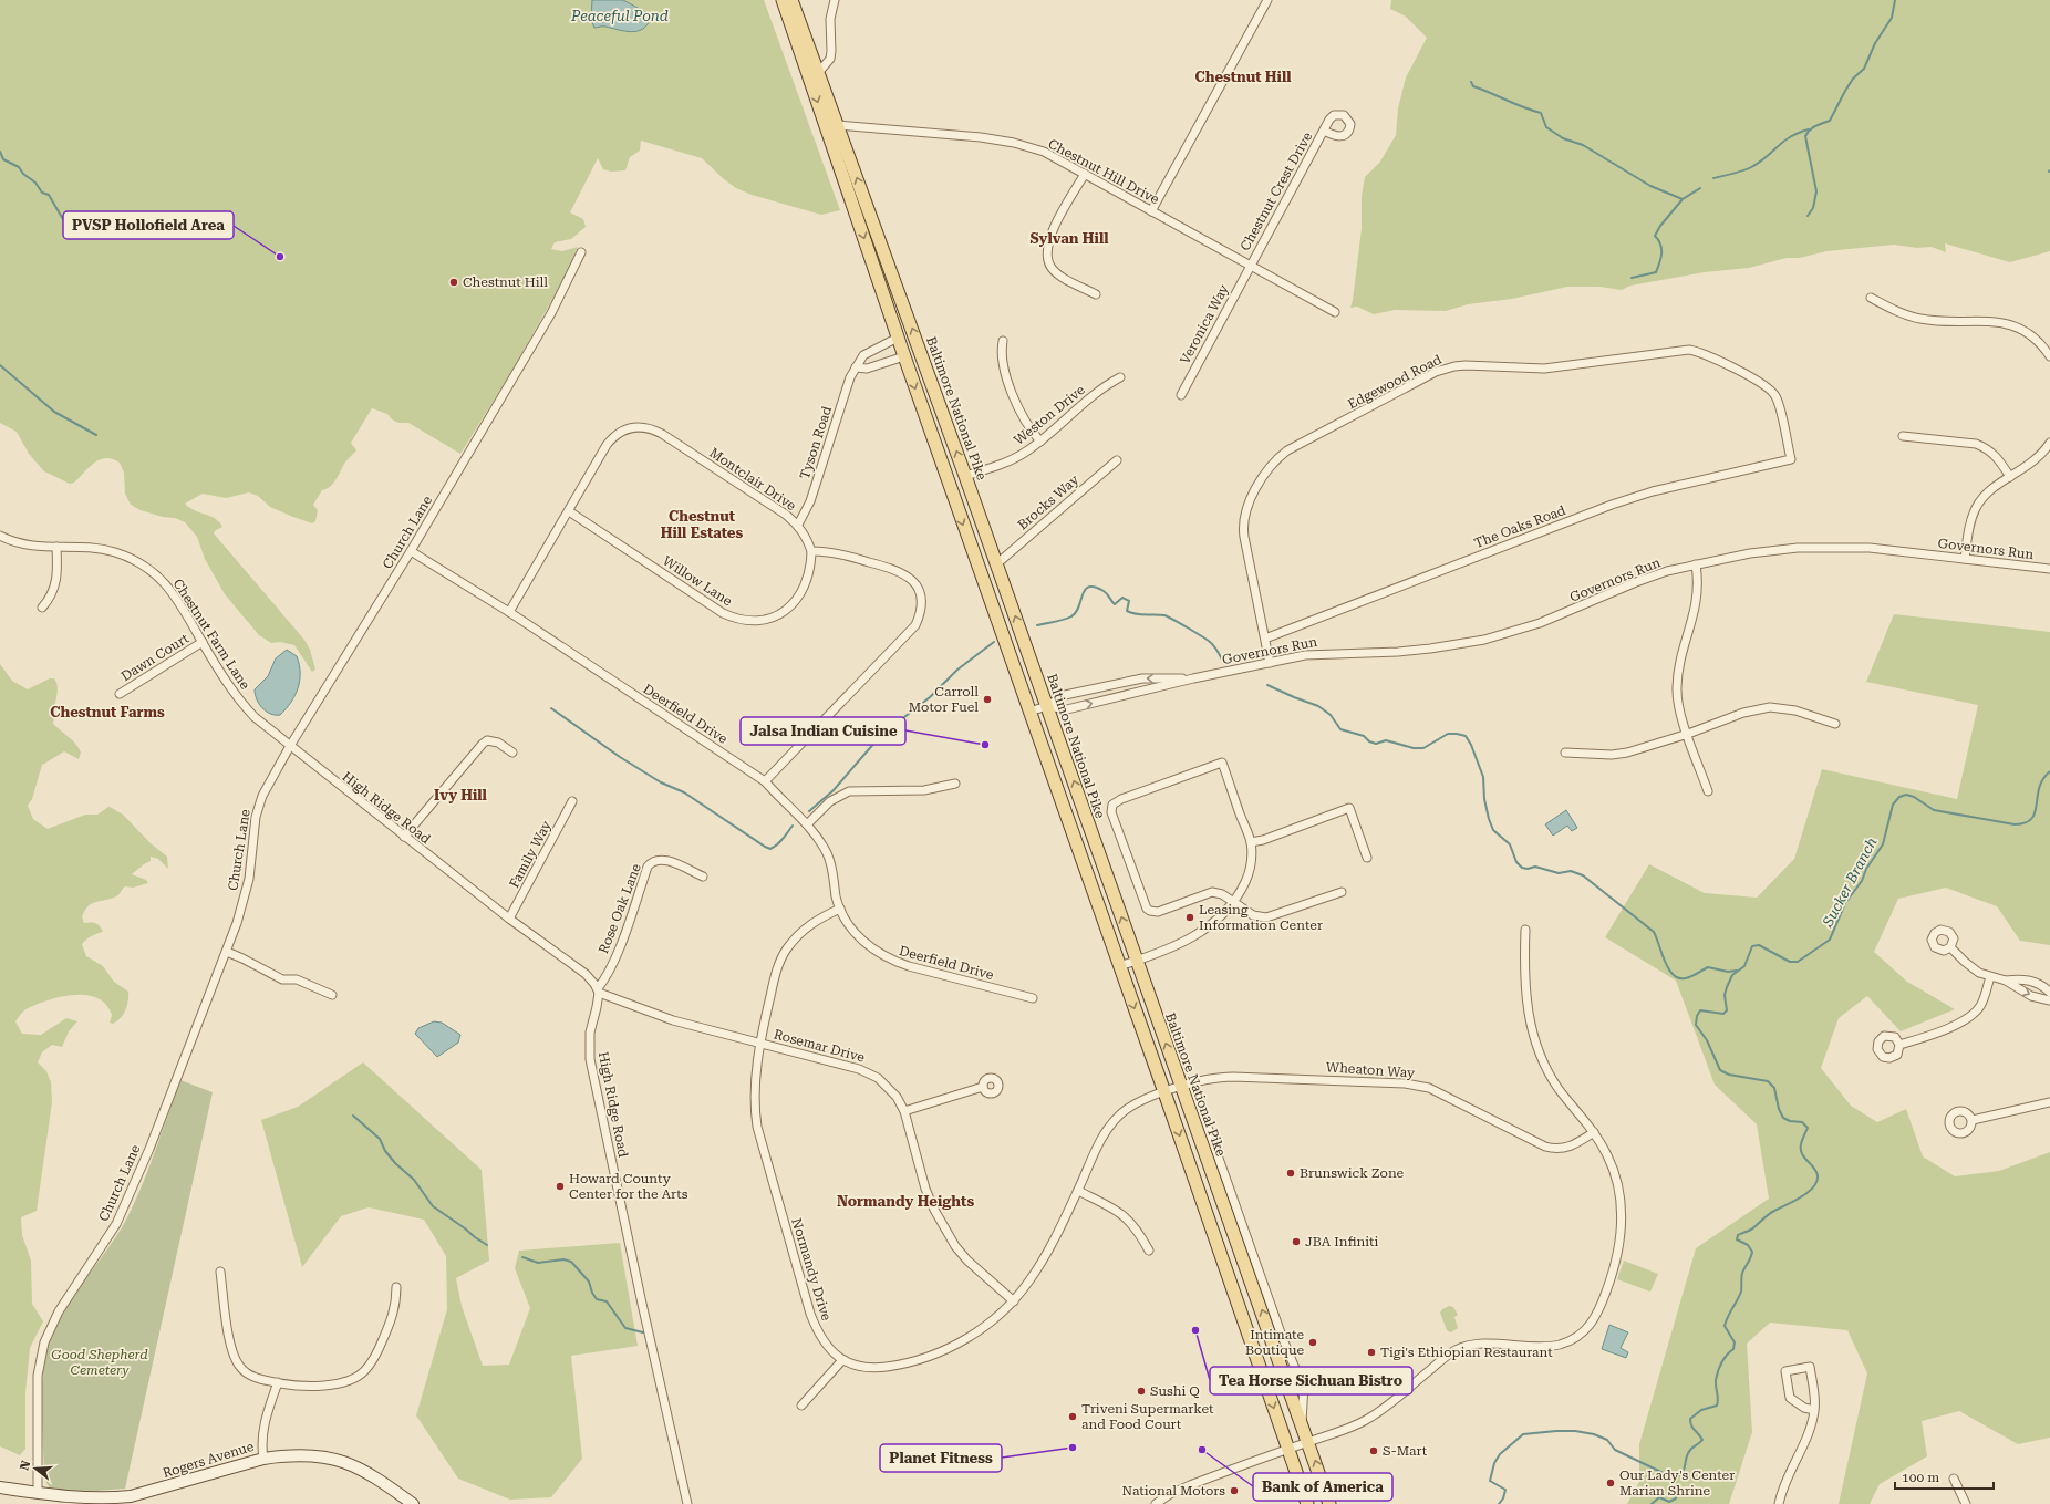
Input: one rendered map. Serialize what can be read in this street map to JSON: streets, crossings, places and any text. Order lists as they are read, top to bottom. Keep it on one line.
{"streets":{"main road":["Baltimore National Pike","Rogers Avenue"],"street":["Chestnut Hill Drive","Chestnut Crest Drive","Veronica Way","Edgewood Road","Weston Drive","Tyson Road","Montclair Drive","Brocks Way","The Oaks Road","Church Lane","Governors Run","Willow Lane","Chestnut Farm Lane","Dawn Court","Deerfield Drive","High Ridge Road","Family Way","Rose Oak Lane","Rosemar Drive","Wheaton Way","Normandy Drive"]},"crossings":[["Chestnut Hill Drive","Chestnut Crest Drive"],["Chestnut Hill Drive","Veronica Way"],["Chestnut Hill Drive","Baltimore National Pike"],["Chestnut Crest Drive","Veronica Way"],["Edgewood Road","The Oaks Road"],["Edgewood Road","Governors Run"],["Baltimore National Pike","Weston Drive"],["Baltimore National Pike","Brocks Way"],["Baltimore National Pike","Governors Run"],["Baltimore National Pike","Wheaton Way"],["Tyson Road","Montclair Drive"],["Montclair Drive","Willow Lane"],["Montclair Drive","Deerfield Drive"],["Church Lane","Chestnut Farm Lane"],["Church Lane","Deerfield Drive"],["Church Lane","High Ridge Road"],["Church Lane","Rogers Avenue"],["Chestnut Farm Lane","Dawn Court"],["Chestnut Farm Lane","High Ridge Road"],["Deerfield Drive","Normandy Drive"],["High Ridge Road","Family Way"],["High Ridge Road","Rose Oak Lane"],["High Ridge Road","Rosemar Drive"],["Rose Oak Lane","Rosemar Drive"],["Rosemar Drive","Normandy Drive"]],"districts":["Chestnut Hill","Sylvan Hill","Chestnut Hill Estates","Chestnut Farms","Ivy Hill","Normandy Heights"],"water":["Peaceful Pond","Sucker Branch"],"parks":["Good Shepherd Cemetery"],"places":["PVSP Hollofield Area","Chestnut Hill","Carroll Motor Fuel","Jalsa Indian Cuisine","Leasing Information Center","Brunswick Zone","Howard County Center for the Arts","JBA Infiniti","Tea Horse Sichuan Bistro","Intimate Boutique","Tigi's Ethiopian Restaurant","Sushi Q","Triveni Supermarket and Food Court","Planet Fitness","Bank of America","S-Mart","Our Lady's Center Marian Shrine","National Motors"],"scale_bar":"100 m","north":"left"}
